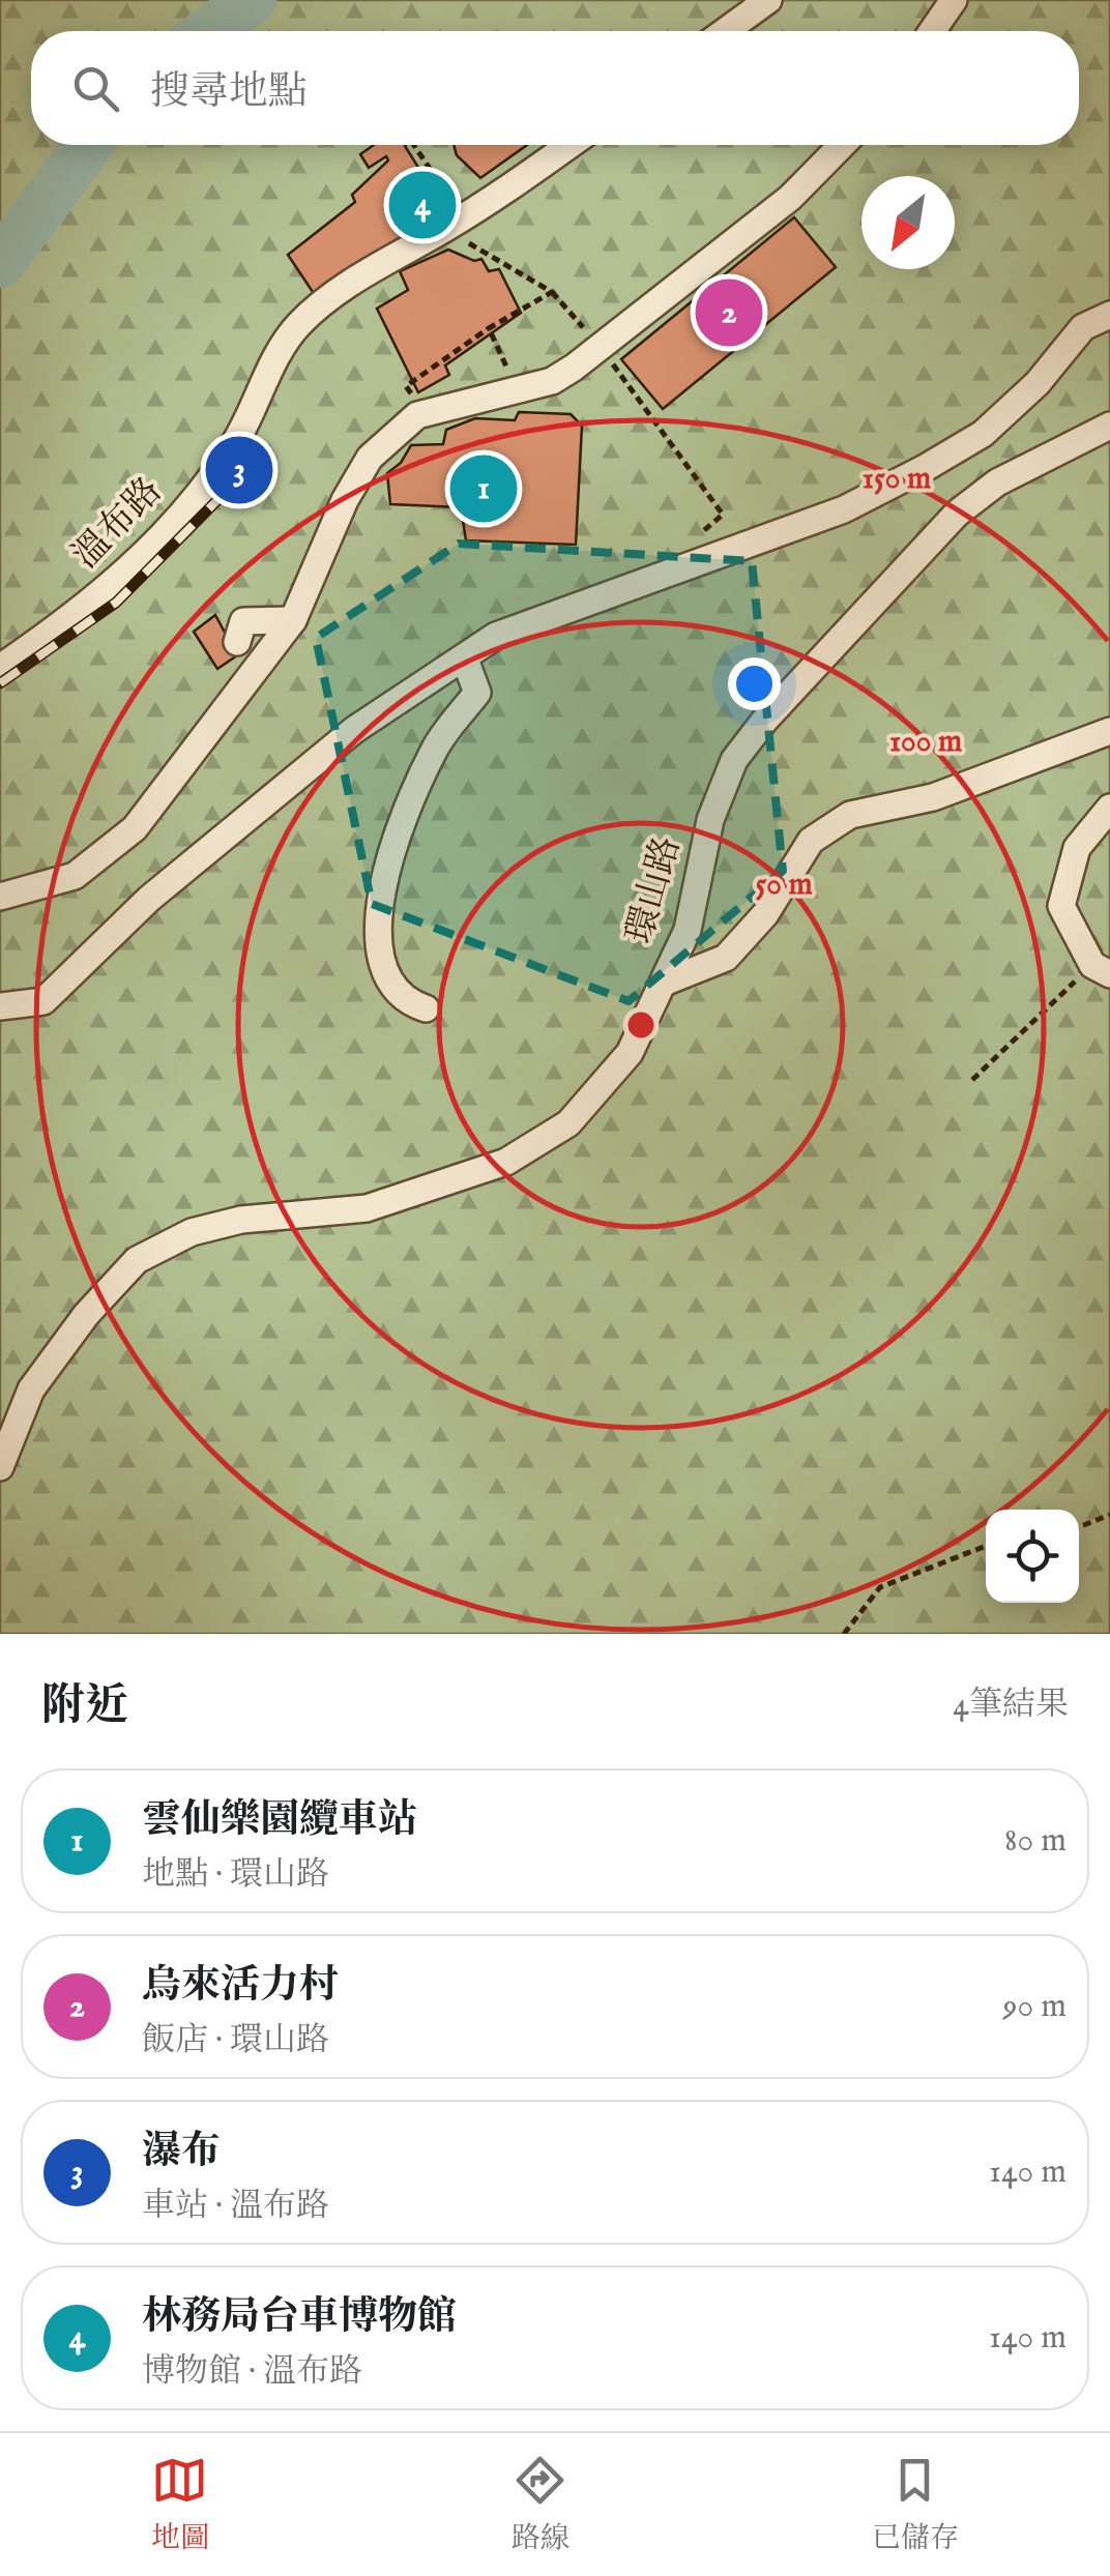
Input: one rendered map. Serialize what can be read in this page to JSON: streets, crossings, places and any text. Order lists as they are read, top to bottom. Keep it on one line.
{"streets":{"street":["溫布路","環山路"]},"north":"bottom left","page":{"search":"搜尋地點","pins":["4","2","3","1"],"heading":["附近","4筆結果"],"list":[{"mark":"1","name":"雲仙樂園纜車站","note":"地點 · 環山路","value":"80 m"},{"mark":"2","name":"烏來活力村","note":"飯店 · 環山路","value":"90 m"},{"mark":"3","name":"瀑布","note":"車站 · 溫布路","value":"140 m"},{"mark":"4","name":"林務局台車博物館","note":"博物館 · 溫布路","value":"140 m"}],"nav":["地圖","路線","已儲存"]},"rings":["150 m","100 m","50 m"]}
